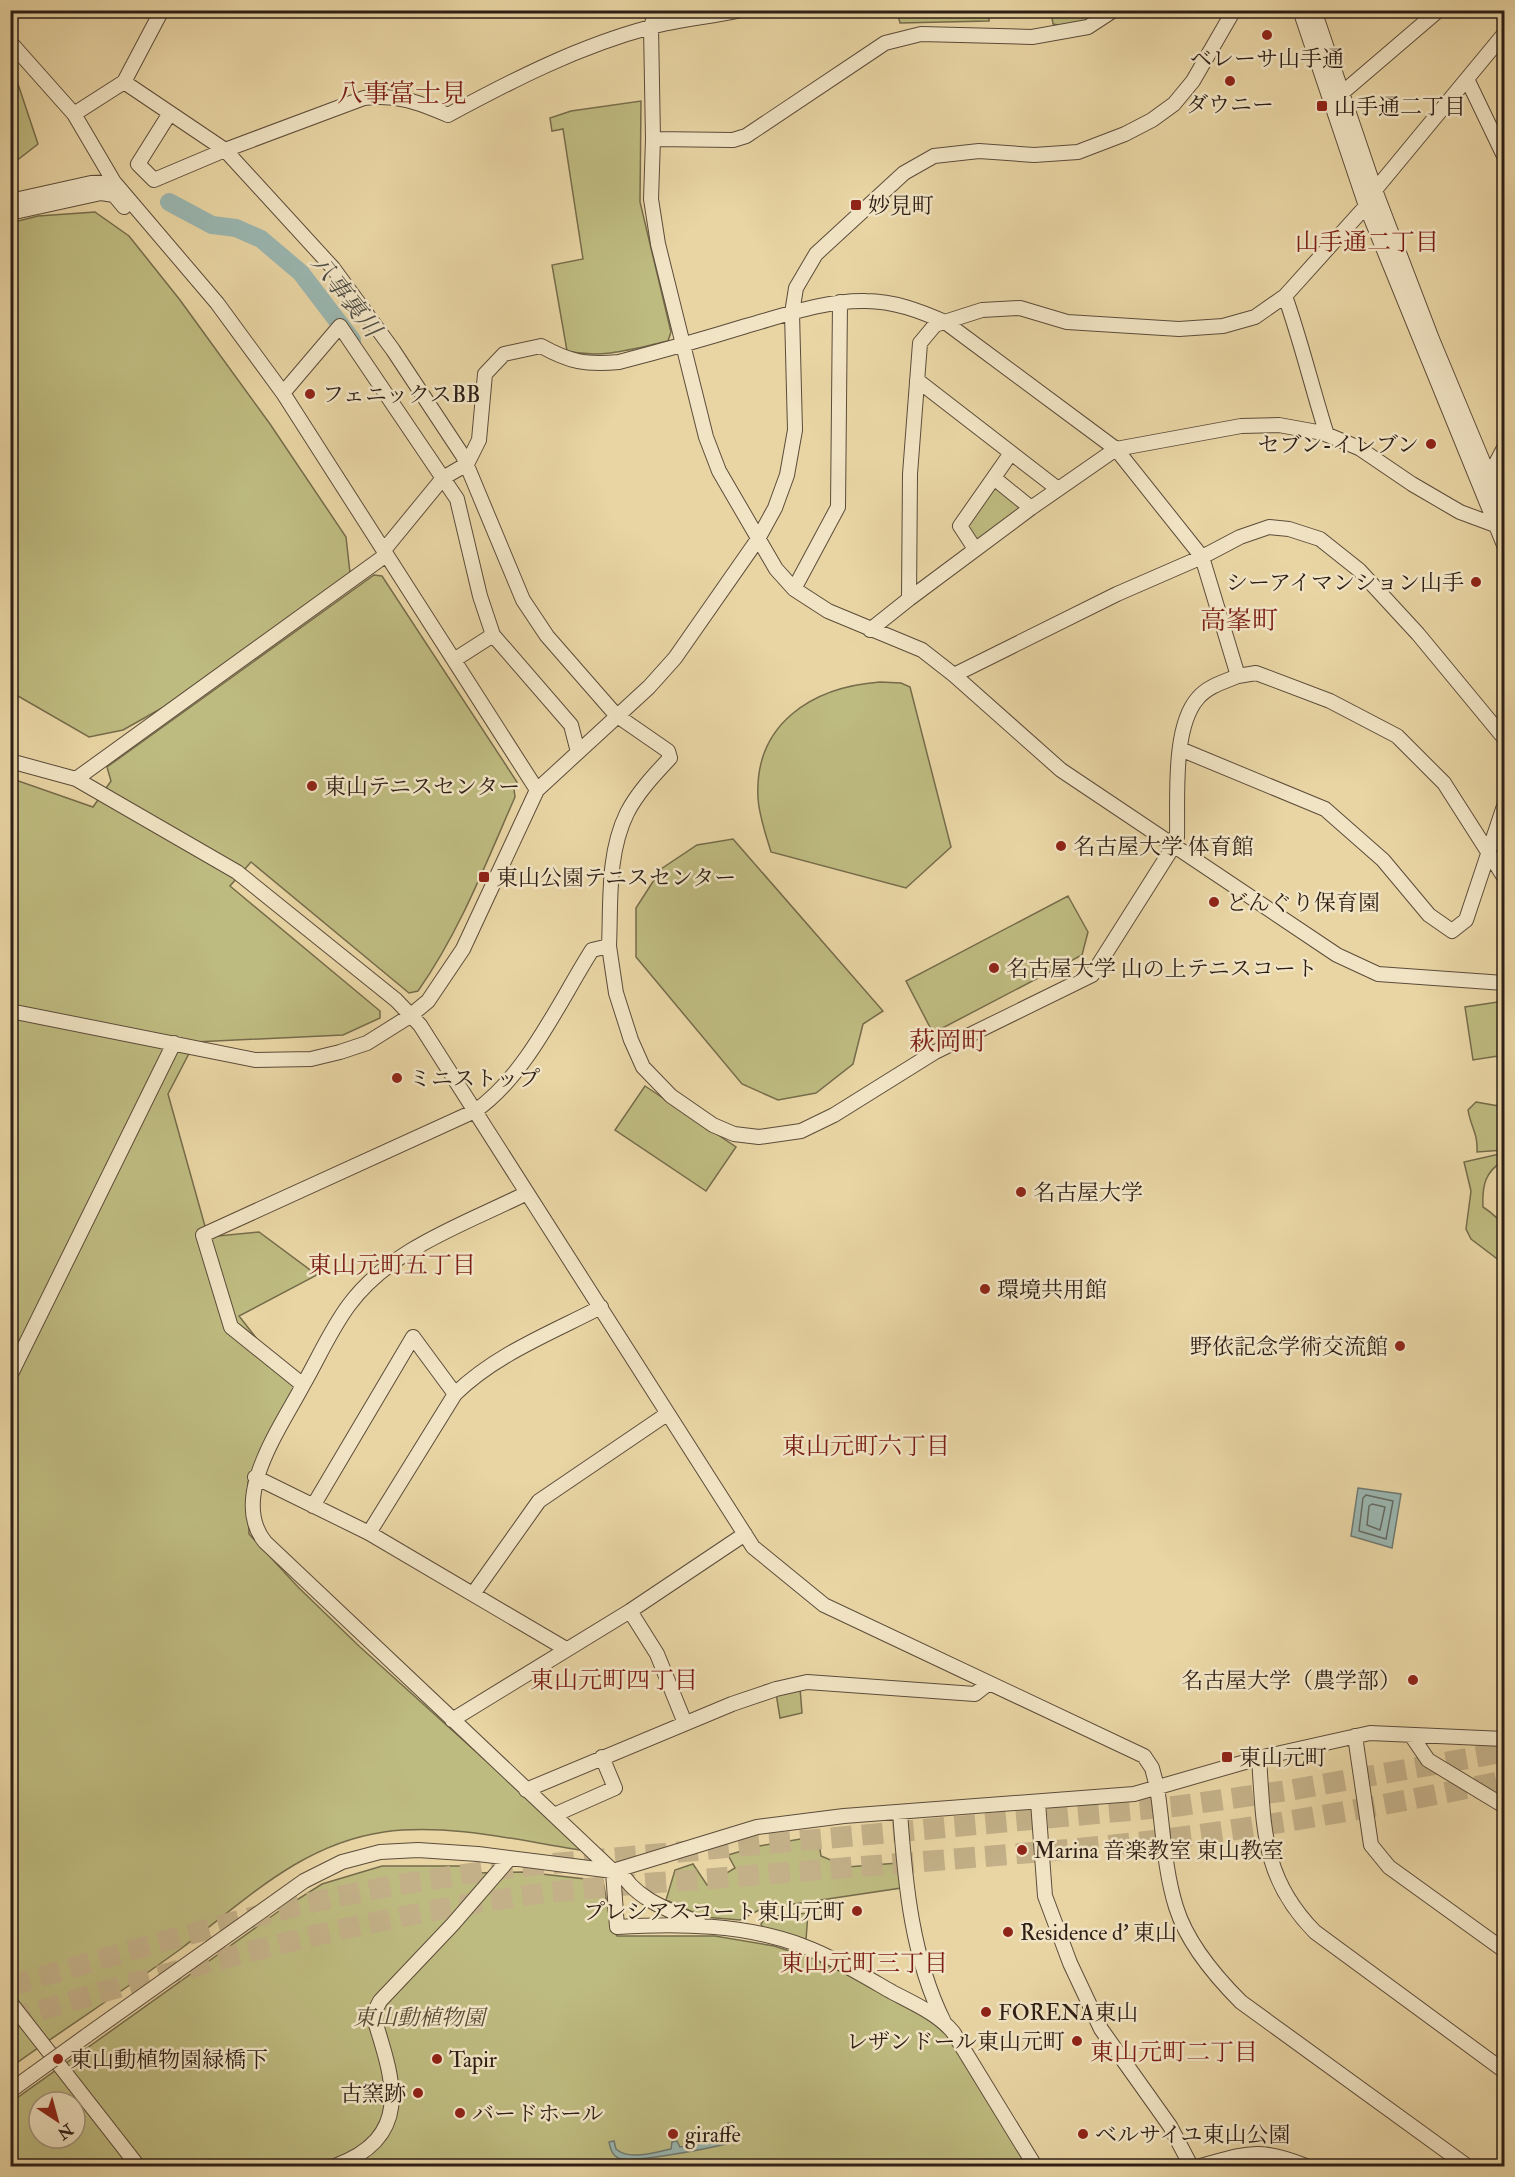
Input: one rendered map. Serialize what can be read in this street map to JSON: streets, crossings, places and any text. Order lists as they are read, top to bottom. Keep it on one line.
{"districts":["八事富士見","山手通二丁目","高峯町","萩岡町","東山元町五丁目","東山元町六丁目","東山元町四丁目","東山元町三丁目","東山元町二丁目"],"water":["八事裏川"],"parks":["東山動植物園"],"places":{"other":["ベレーサ山手通","ダウニー","フェニックスBB","セブン-イレブン","シーアイマンション山手","東山テニスセンター","名古屋大学 体育館","どんぐり保育園","名古屋大学 山の上テニスコート","ミニストップ","名古屋大学","環境共用館","野依記念学術交流館","名古屋大学（農学部）","Marina 音楽教室 東山教室","プレシアスコート東山元町","Residence d’ 東山","FORENA東山","レザンドール東山元町","東山動植物園緑橋下","Tapir","古窯跡","バードホール","giraffe","ベルサイユ東山公園"],"transit":["山手通二丁目","妙見町","東山公園テニスセンター","東山元町"]},"north":"bottom right"}
